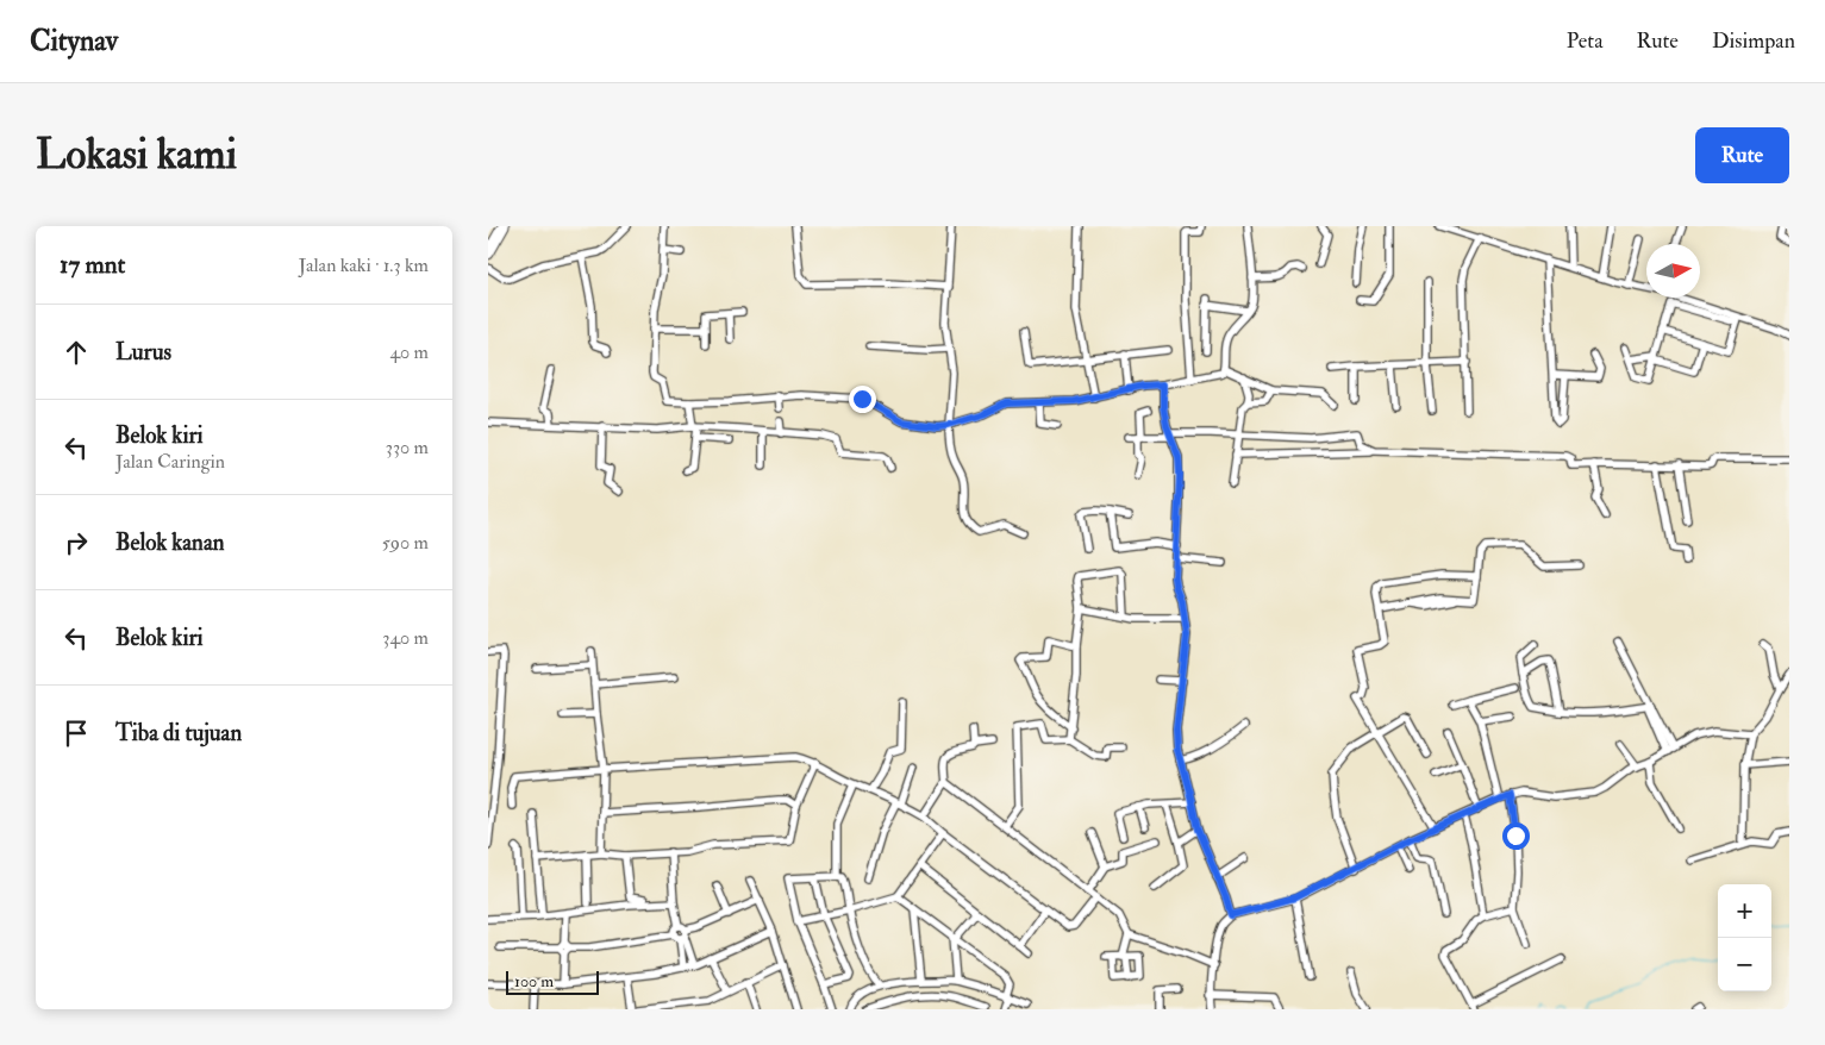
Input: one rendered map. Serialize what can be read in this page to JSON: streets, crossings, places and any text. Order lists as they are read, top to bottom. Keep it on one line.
{"scale_bar":"100 m","north":"right","page":{"header":"Citynav","nav":["Peta","Rute","Disimpan"],"buttons":"Rute","title":"Lokasi kami","heading":["17 mnt","Jalan kaki · 1.3 km"],"list":[["Lurus","40 m"],["Belok kiri","Jalan Caringin","330 m"],["Belok kanan","590 m"],["Belok kiri","340 m"],"Tiba di tujuan"],"map_buttons":["+","−"],"scale":"100 m"}}
